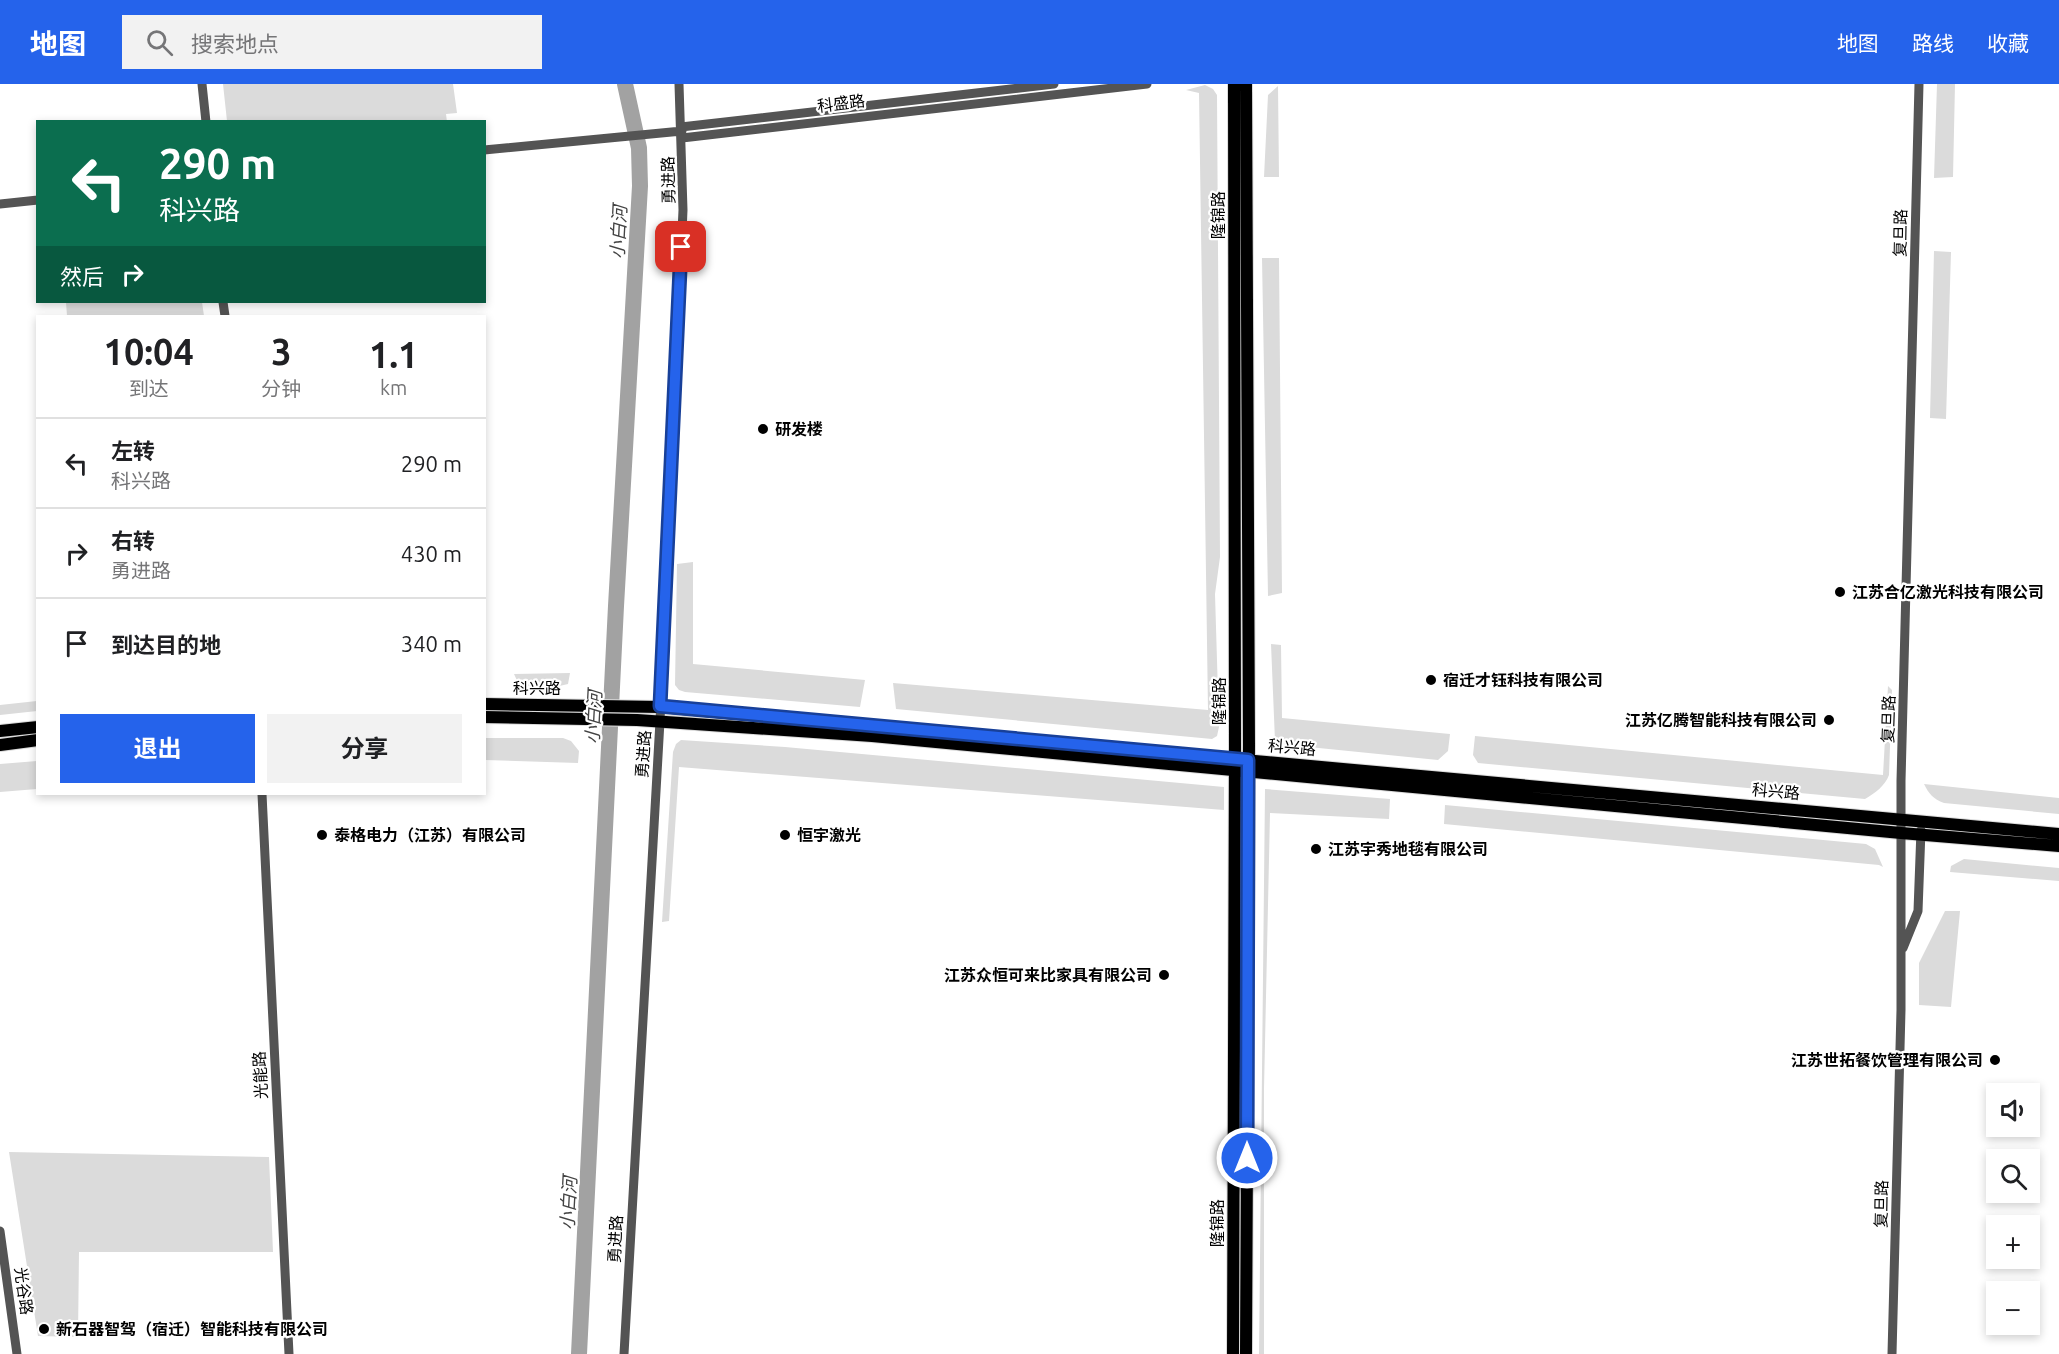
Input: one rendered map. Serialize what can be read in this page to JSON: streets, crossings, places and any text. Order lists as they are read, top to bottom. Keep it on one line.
{"streets":{"main road":["隆锦路","科兴路"],"street":["科盛路","勇进路","复旦路","光能路","光谷路"]},"crossings":[["科盛路","勇进路"],["勇进路","科兴路"],["隆锦路","科兴路"],["复旦路","科兴路"]],"water":["小白河"],"places":["研发楼","江苏合亿激光科技有限公司","宿迁才钰科技有限公司","江苏亿腾智能科技有限公司","泰格电力（江苏）有限公司","恒宇激光","江苏宇秀地毯有限公司","江苏众恒可来比家具有限公司","江苏世拓餐饮管理有限公司","新石器智驾（宿迁）智能科技有限公司"],"page":{"header":"地图","search":"搜索地点","nav":["地图","路线","收藏"],"turn":["290 m","科兴路"],"then":"然后","eta":["10:04","到达","3","分钟","1.1","km"],"list":[{"name":"左转","note":"科兴路","value":"290 m"},{"name":"右转","note":"勇进路","value":"430 m"},{"name":"到达目的地","value":"340 m"}],"buttons":["退出","分享"],"map_buttons":["+","−"]}}
